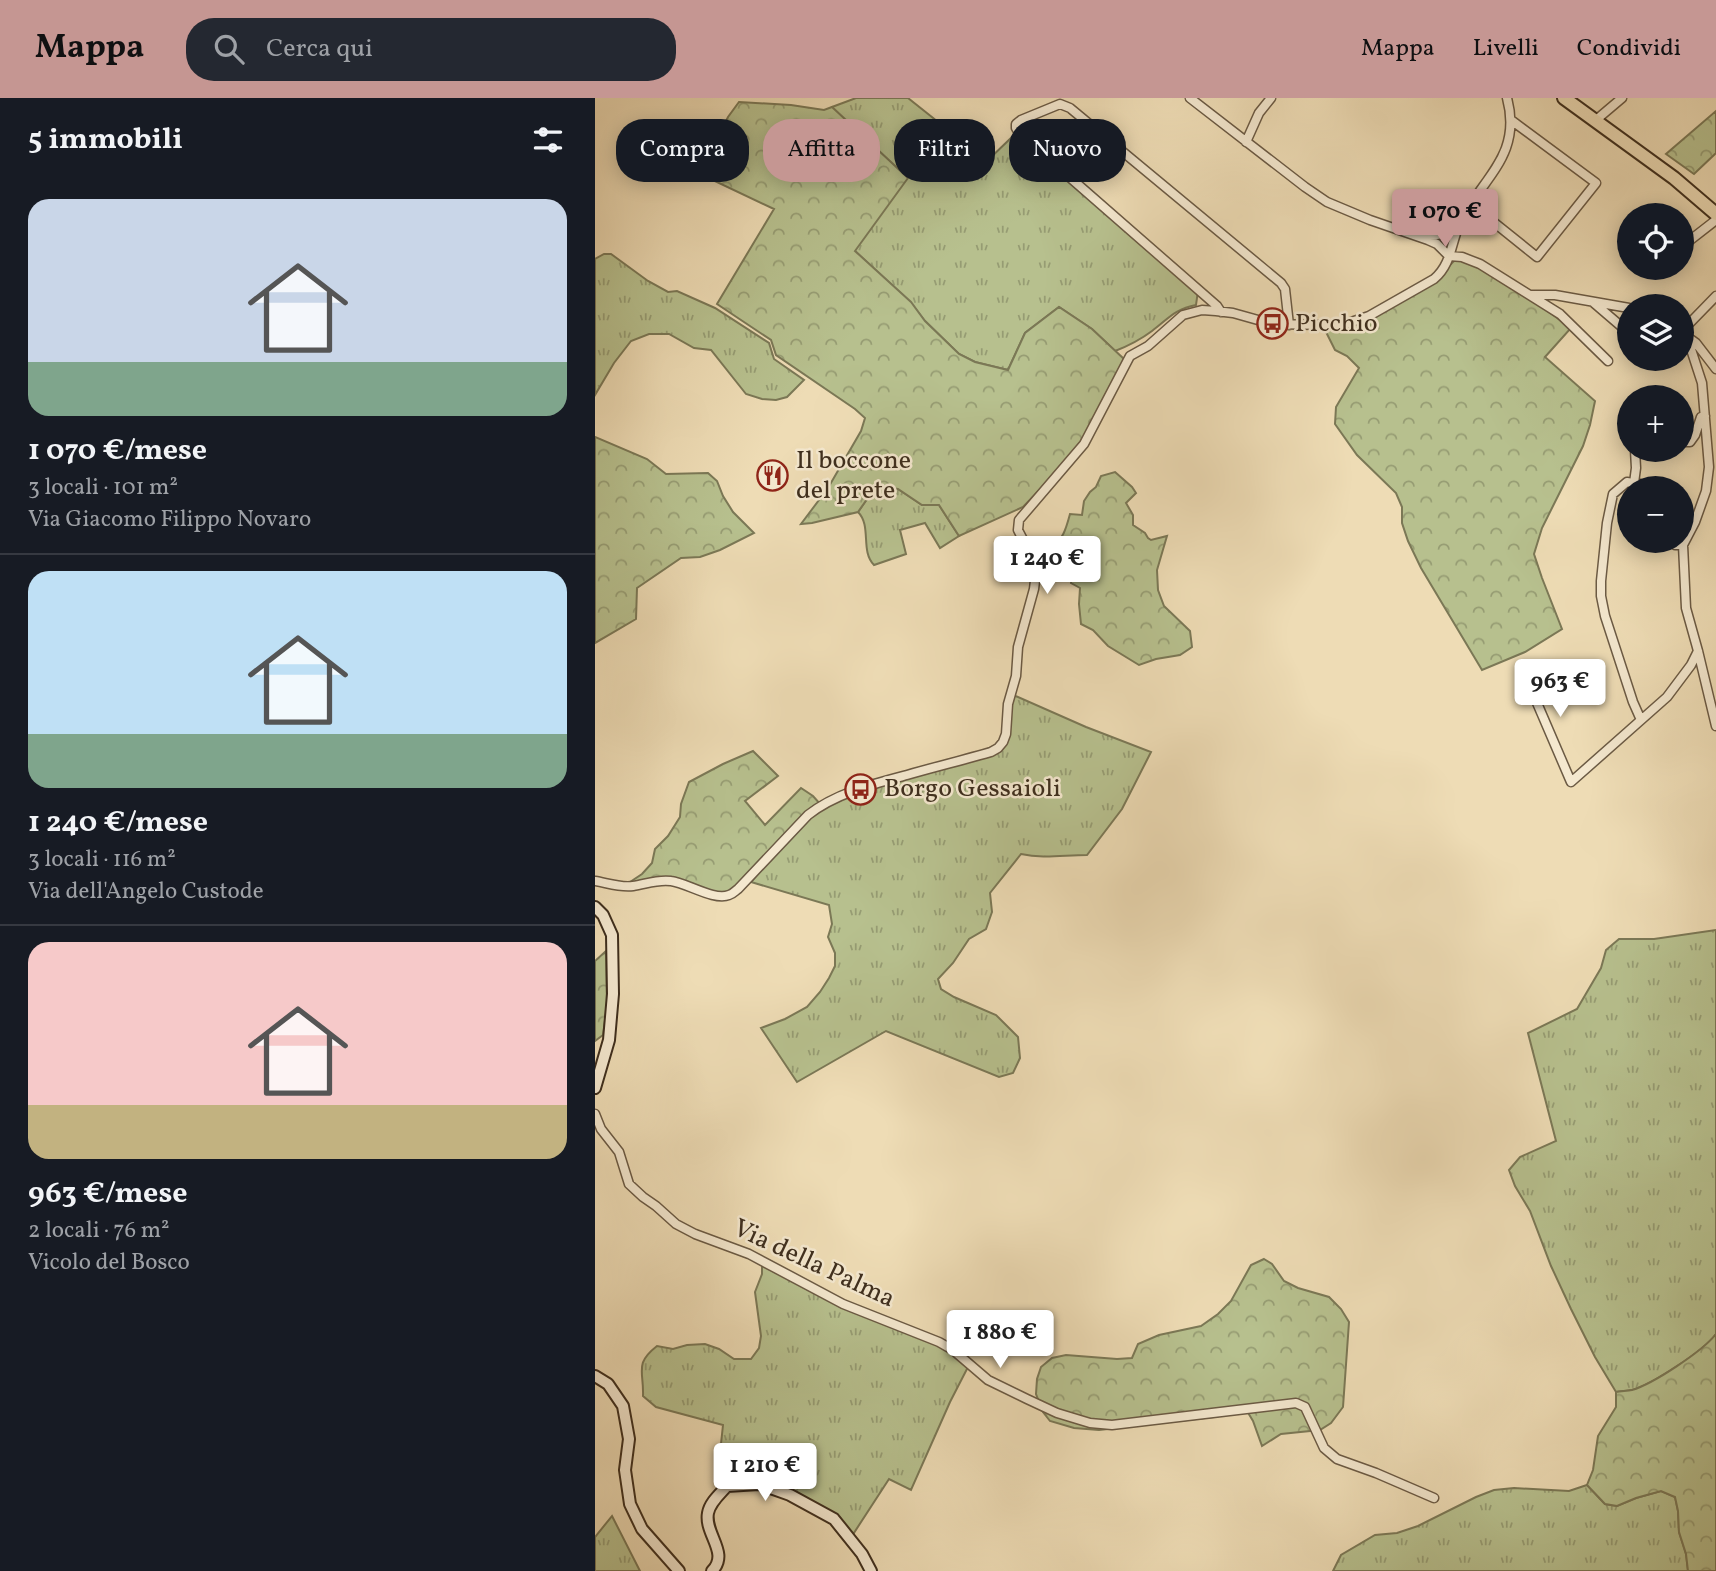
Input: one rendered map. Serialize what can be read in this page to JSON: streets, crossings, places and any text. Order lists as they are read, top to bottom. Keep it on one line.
{"streets":{"street":["Via della Palma"]},"places":{"bus stop":["Picchio","Borgo Gessaioli"],"restaurant":["Il boccone del prete"]},"page":{"header":"Mappa","search":"Cerca qui","nav":["Mappa","Livelli","Condividi"],"heading":"5 immobili","chip":["Compra","Affitta","Filtri","Nuovo"],"list":[{"name":"1 070 €/mese","note":"3 locali · 101 m² · Via Giacomo Filippo Novaro"},{"name":"1 240 €/mese","note":"3 locali · 116 m² · Via dell'Angelo Custode"},{"name":"963 €/mese","note":"2 locali · 76 m² · Vicolo del Bosco"}],"price":["1 070 €","1 240 €","963 €","1 880 €","1 210 €"],"map_buttons":["+","−"]}}
